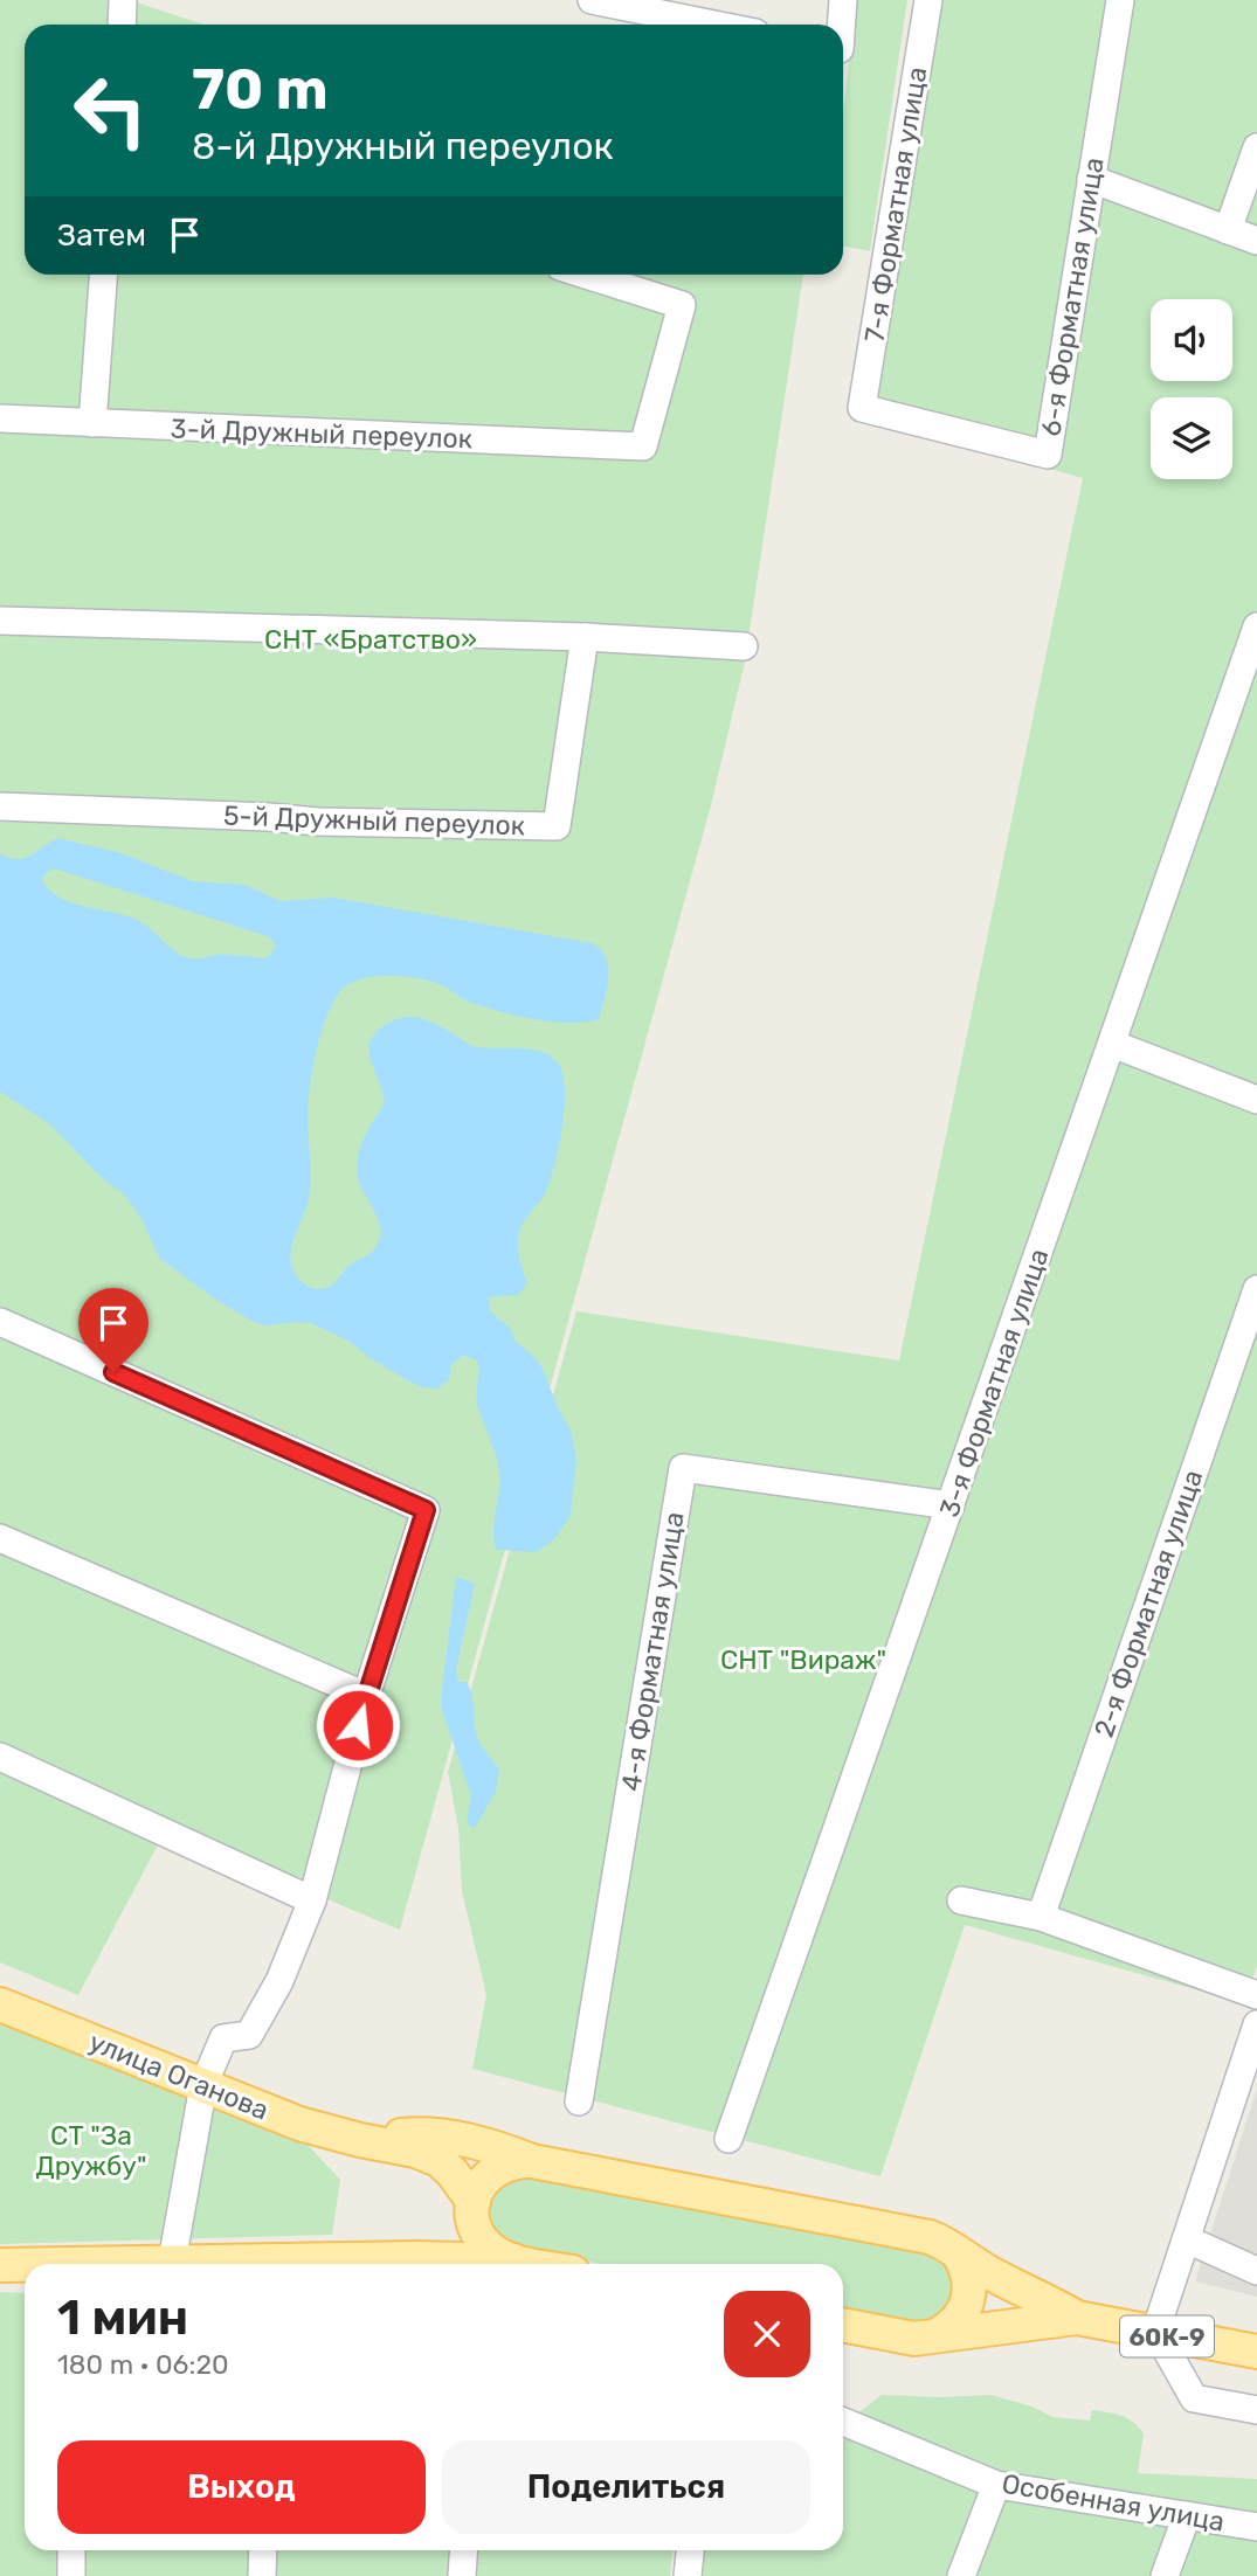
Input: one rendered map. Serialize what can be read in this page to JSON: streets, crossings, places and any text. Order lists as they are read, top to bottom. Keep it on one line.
{"streets":{"main road":["улица Оганова","60К-9"],"street":["7-я Форматная улица","6-я Форматная улица","3-й Дружный переулок","5-й Дружный переулок","3-я Форматная улица","2-я Форматная улица","4-я Форматная улица","Особенная улица"]},"crossings":[["7-я Форматная улица","6-я Форматная улица"],["3-я Форматная улица","4-я Форматная улица"]],"parks":["СНТ «Братство»","СНТ \"Вираж\"","СТ \"За Дружбу\""],"page":{"turn":["70 m","8-й Дружный переулок"],"then":"Затем","heading":["1 мин","180 m · 06:20"],"buttons":["Выход","Поделиться"]}}
